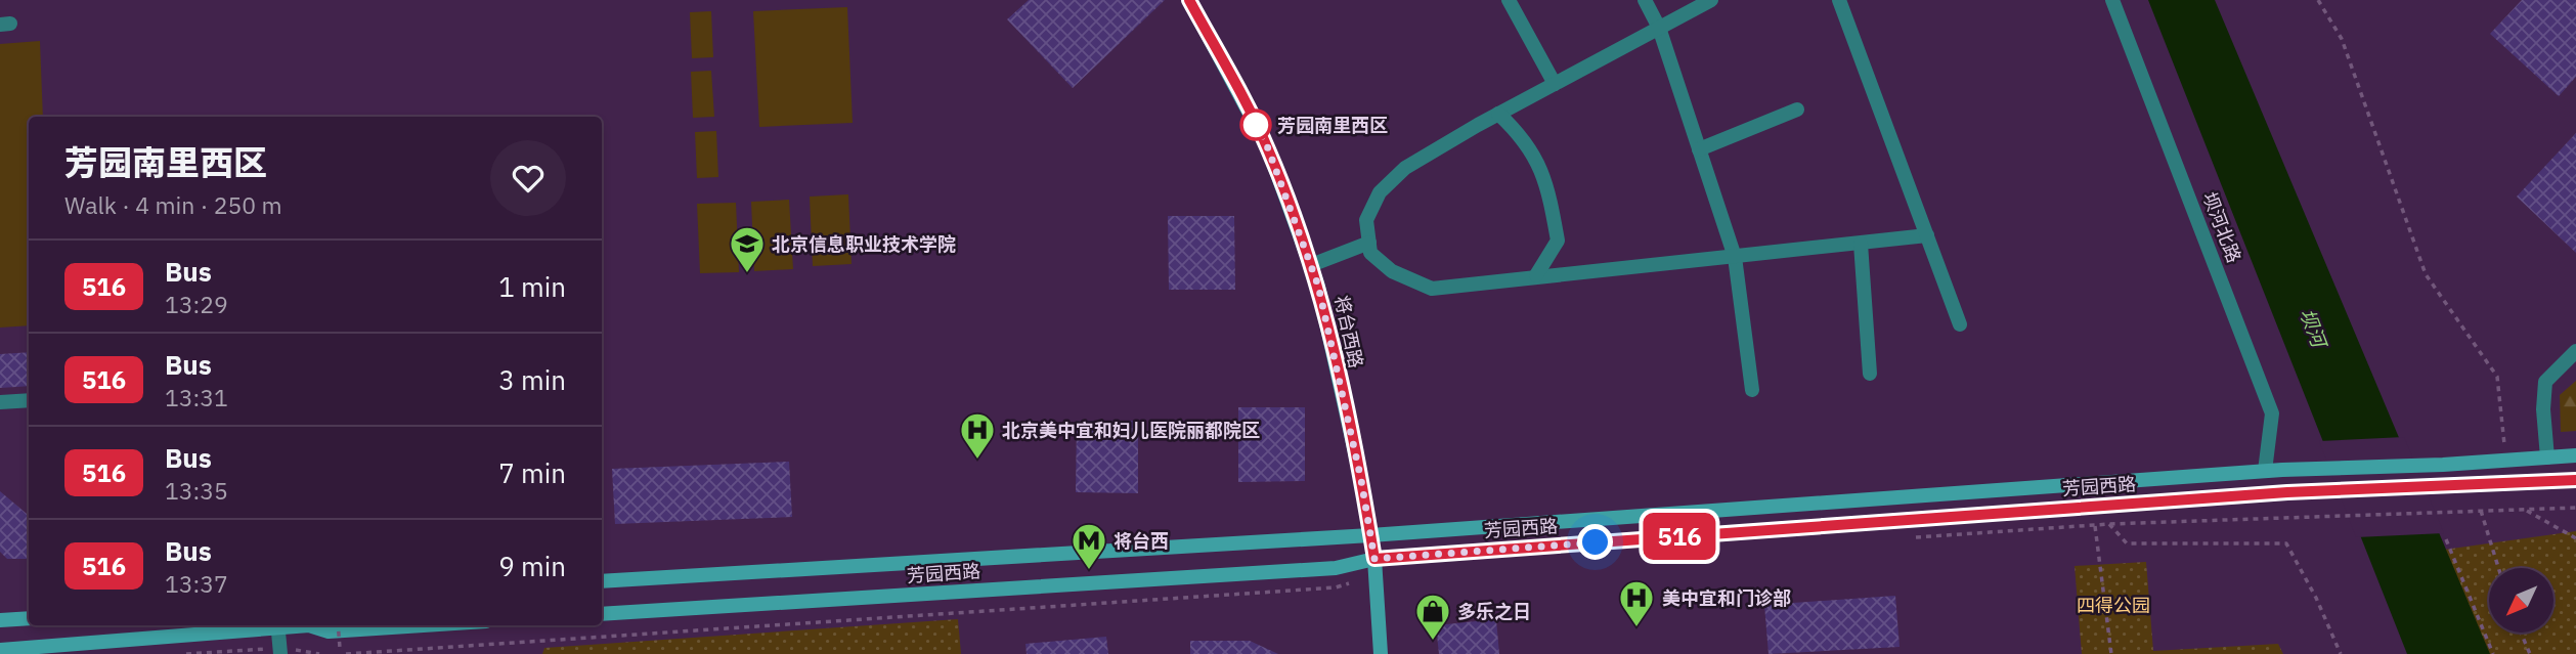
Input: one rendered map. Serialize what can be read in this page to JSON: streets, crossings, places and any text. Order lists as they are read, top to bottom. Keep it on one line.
{"streets":{"main road":["将台西路","芳园西路"],"street":["坝河北路"]},"crossings":[["坝河北路","芳园西路"],["将台西路","芳园西路"]],"water":["坝河"],"parks":["四得公园"],"places":{"other":["芳园南里西区"],"school or university":["北京信息职业技术学院"],"hospital":["北京美中宜和妇儿医院丽都院区","美中宜和门诊部"],"metro station":["将台西"],"shop":["多乐之日"]},"lines":["bus line 516"],"north":"bottom left","page":{"on_map":"516","heading":["芳园南里西区","Walk · 4 min · 250 m"],"list":[{"mark":"516","name":"Bus","note":"13:29","value":"1 min"},{"mark":"516","name":"Bus","note":"13:31","value":"3 min"},{"mark":"516","name":"Bus","note":"13:35","value":"7 min"},{"mark":"516","name":"Bus","note":"13:37","value":"9 min"}]}}
